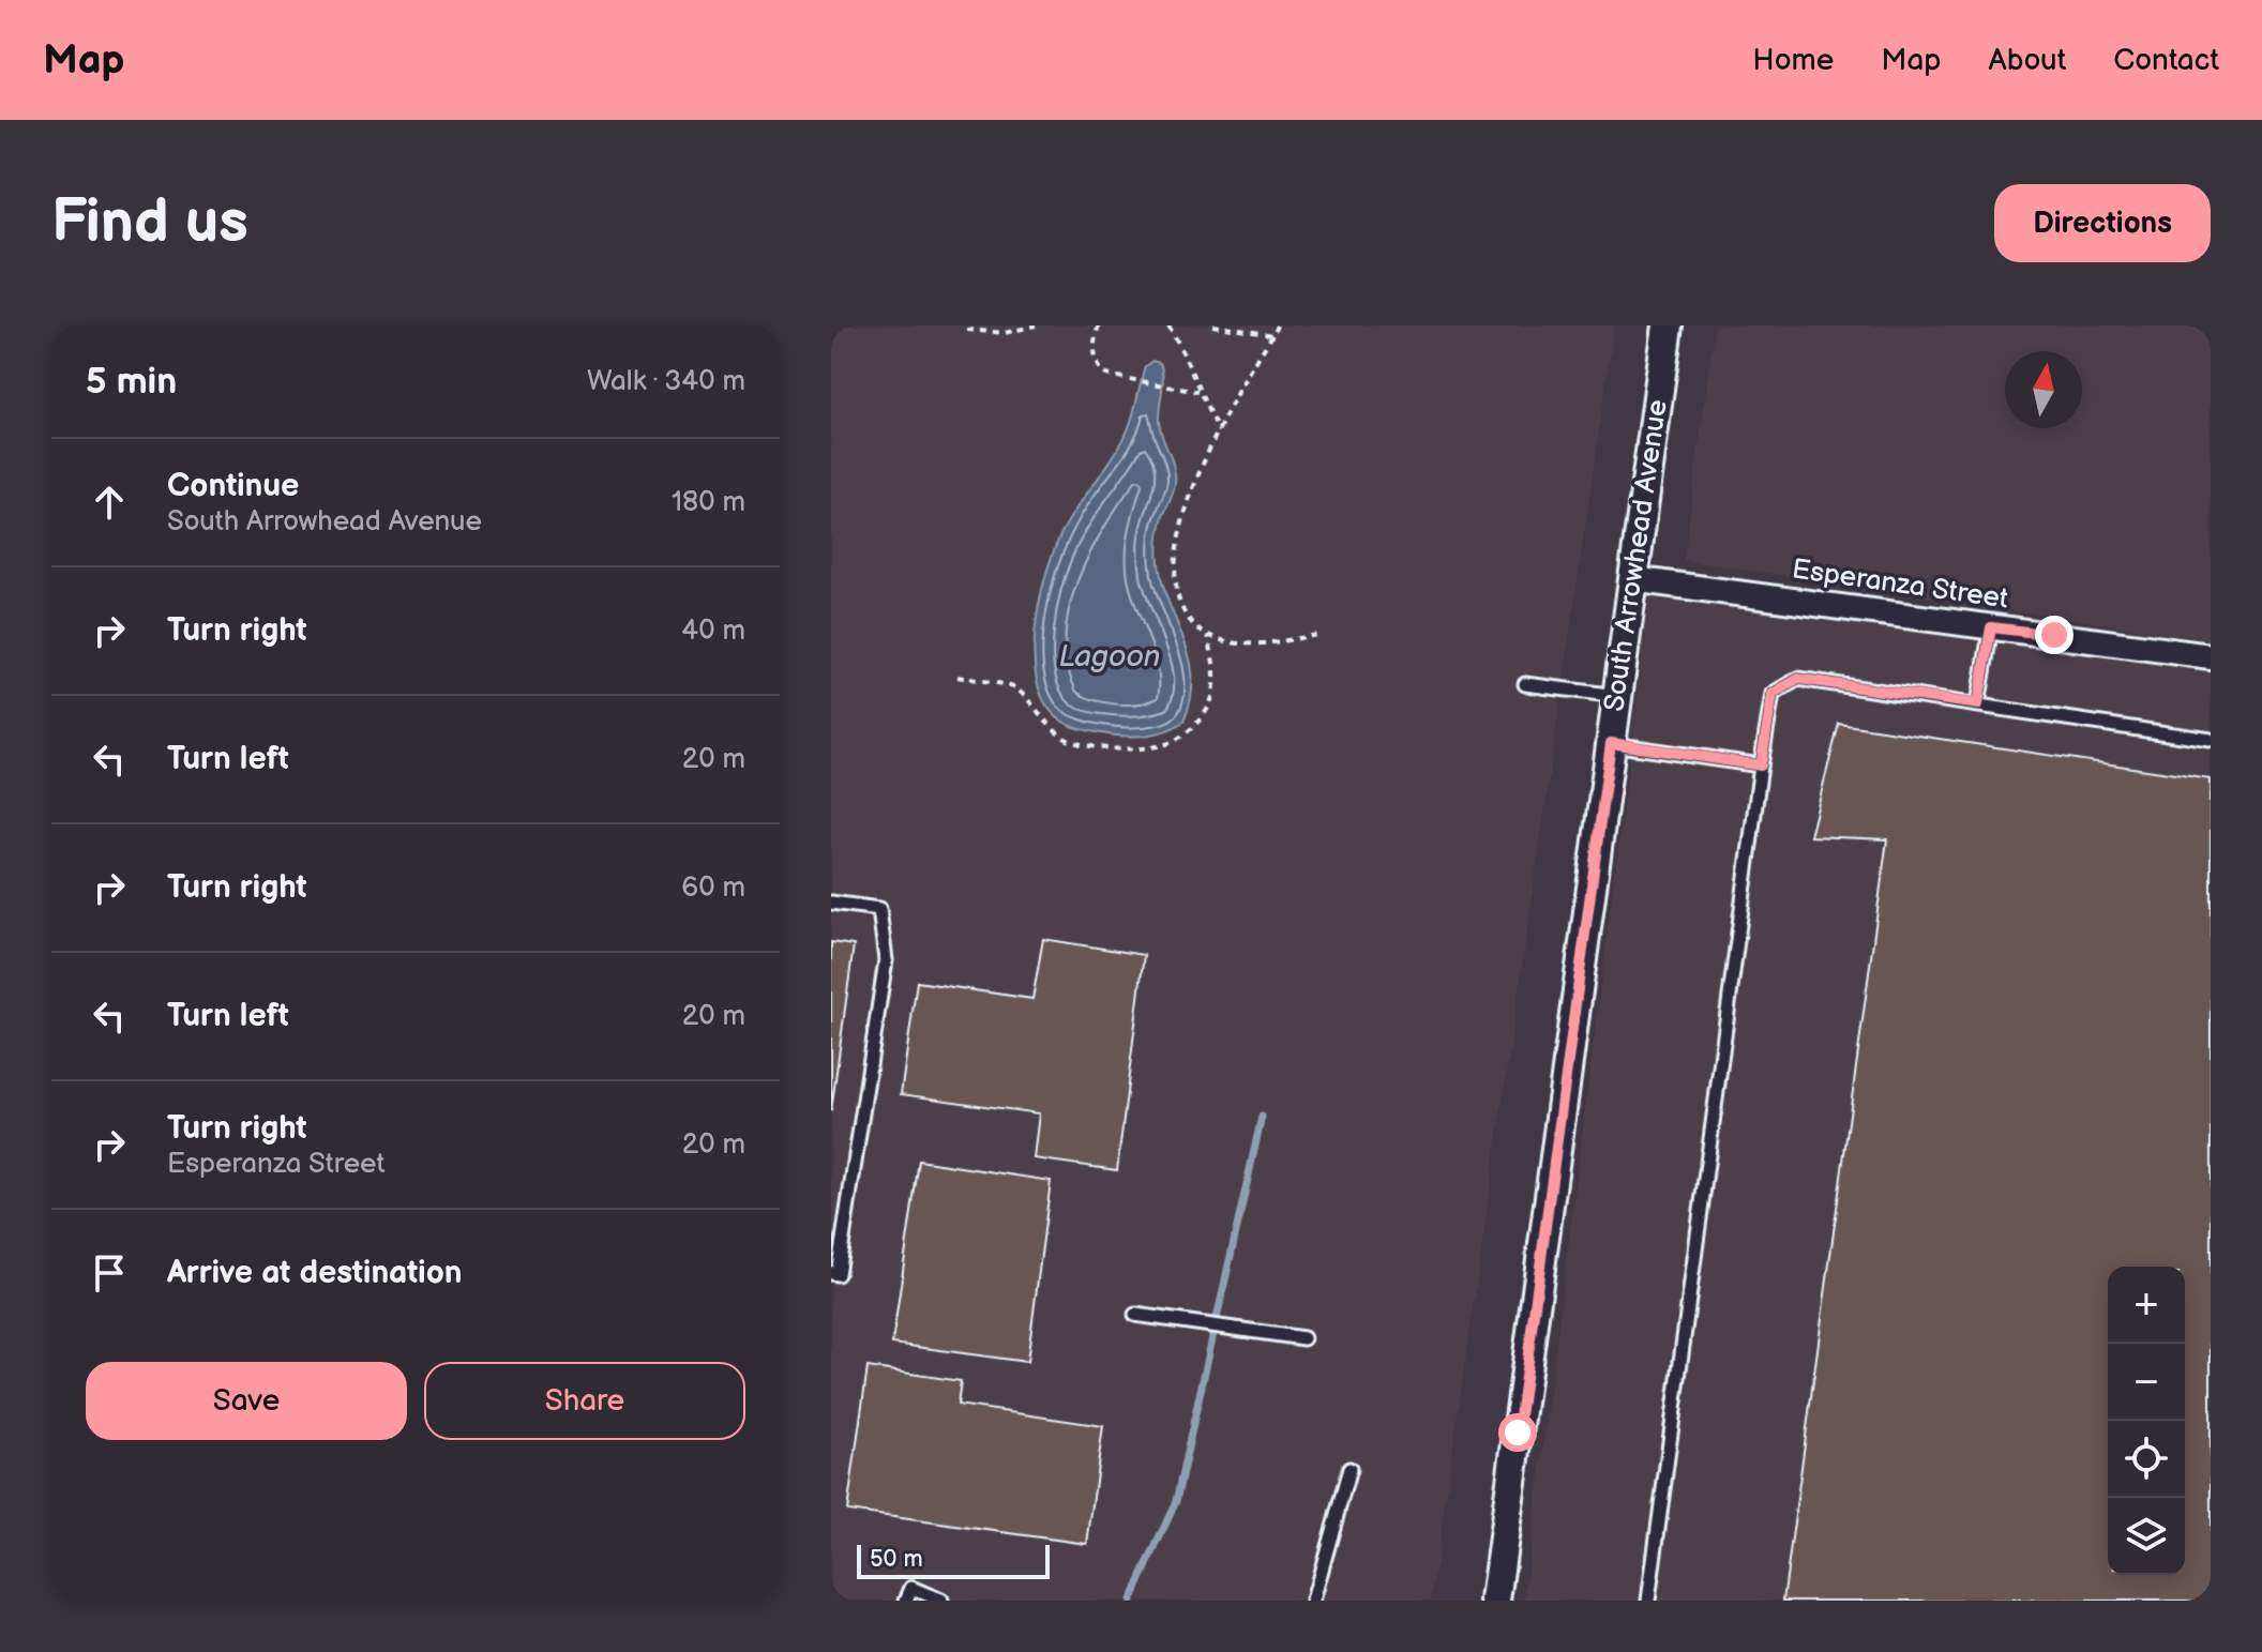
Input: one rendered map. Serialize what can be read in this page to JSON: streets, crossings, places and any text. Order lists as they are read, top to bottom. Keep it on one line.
{"streets":{"street":["South Arrowhead Avenue","Esperanza Street"]},"crossings":[["South Arrowhead Avenue","Esperanza Street"]],"water":["Lagoon"],"scale_bar":"50 m","north":"top","page":{"header":"Map","nav":["Home","Map","About","Contact"],"buttons":["Directions",["Save","Share"]],"title":"Find us","heading":["5 min","Walk · 340 m"],"list":[["Continue","South Arrowhead Avenue","180 m"],["Turn right","40 m"],["Turn left","20 m"],["Turn right","60 m"],["Turn left","20 m"],["Turn right","Esperanza Street","20 m"],"Arrive at destination"],"map_buttons":["+","−"],"scale":"50 m"}}
